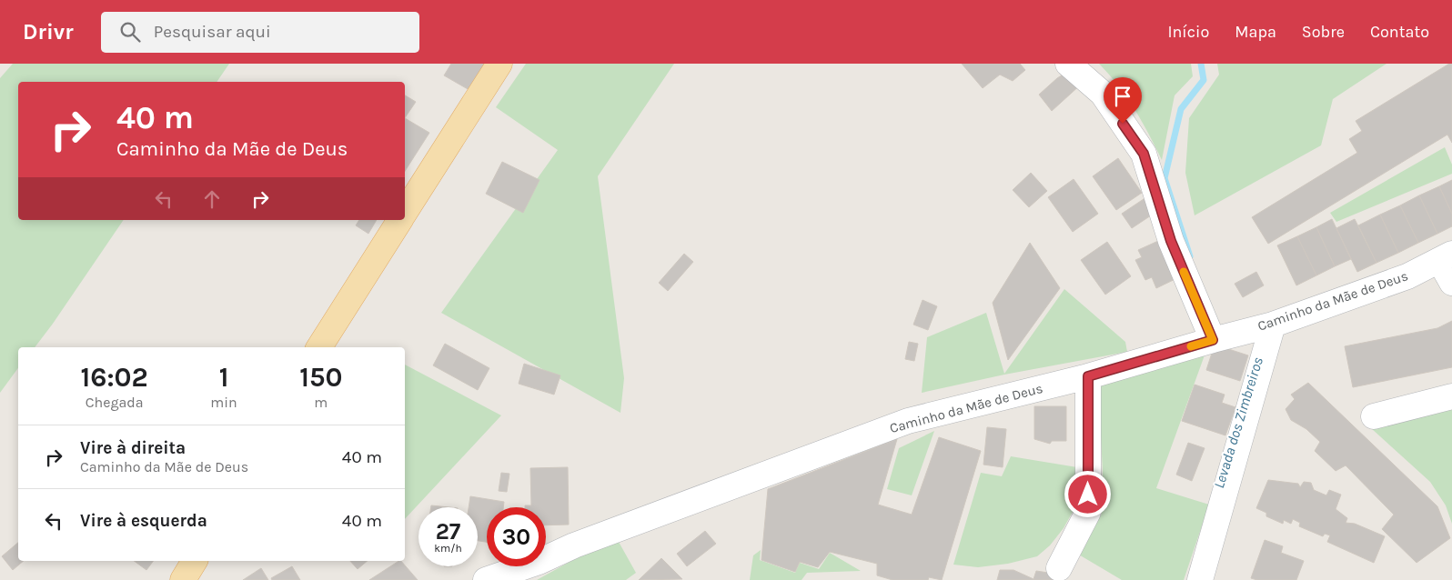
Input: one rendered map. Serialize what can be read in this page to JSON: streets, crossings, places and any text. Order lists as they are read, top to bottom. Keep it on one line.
{"streets":{"street":["Caminho da Mãe de Deus"]},"water":["Levada dos Zimbreiros"],"page":{"header":"Drivr","search":"Pesquisar aqui","nav":["Início","Mapa","Sobre","Contato"],"turn":["40 m","Caminho da Mãe de Deus"],"eta":["16:02","Chegada","1","min","150","m"],"list":[{"name":"Vire à direita","note":"Caminho da Mãe de Deus","value":"40 m"},{"name":"Vire à esquerda","value":"40 m"}],"speed":"27 km/h","limit":"30"}}
